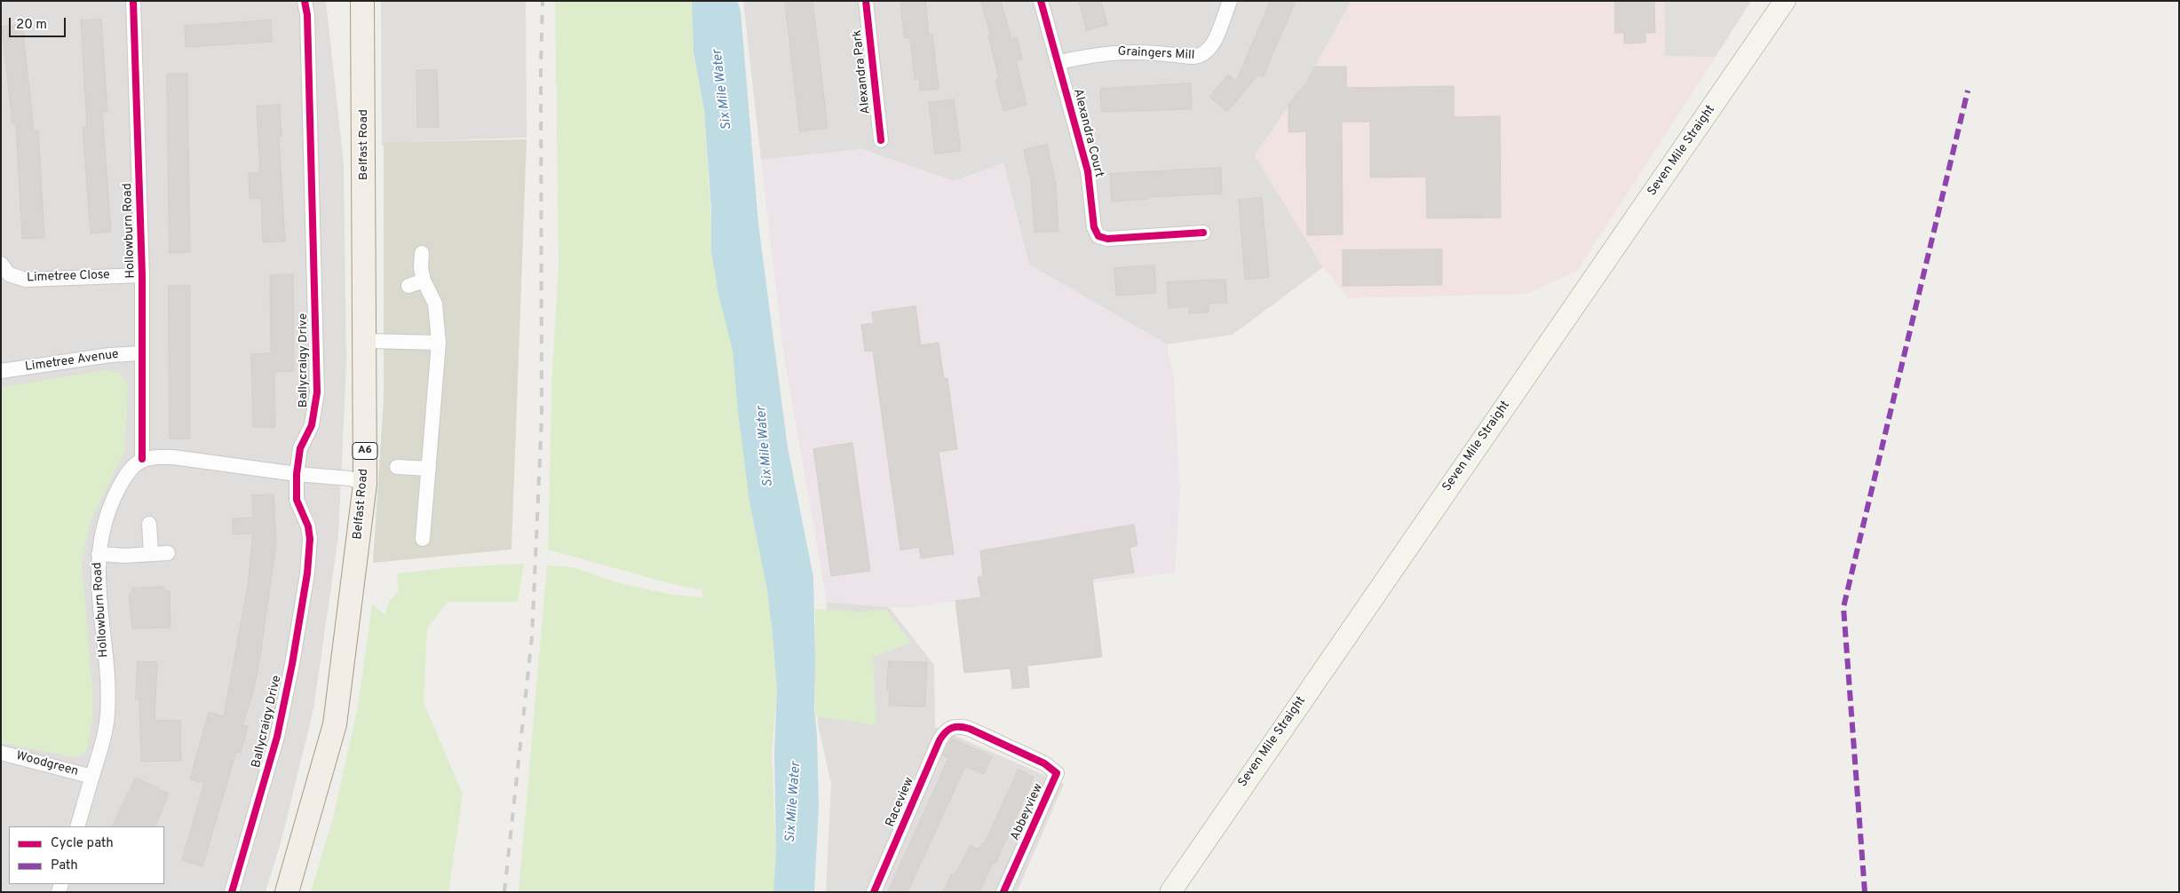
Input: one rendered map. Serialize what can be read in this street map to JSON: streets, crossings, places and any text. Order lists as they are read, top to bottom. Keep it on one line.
{"streets":{"main road":["Belfast Road","Seven Mile Straight","A6"],"street":["Graingers Mill","Alexandra Park","Alexandra Court","Hollowburn Road","Limetree Close","Ballycraigy Drive","Limetree Avenue","Woodgreen","Raceview","Abbeyview"]},"crossings":[["Graingers Mill","Alexandra Court"],["Hollowburn Road","Limetree Close"],["Hollowburn Road","Limetree Avenue"],["Hollowburn Road","Woodgreen"],["Raceview","Abbeyview"]],"water":["Six Mile Water"],"legend":["Cycle path","Path"],"scale_bar":"20 m"}
